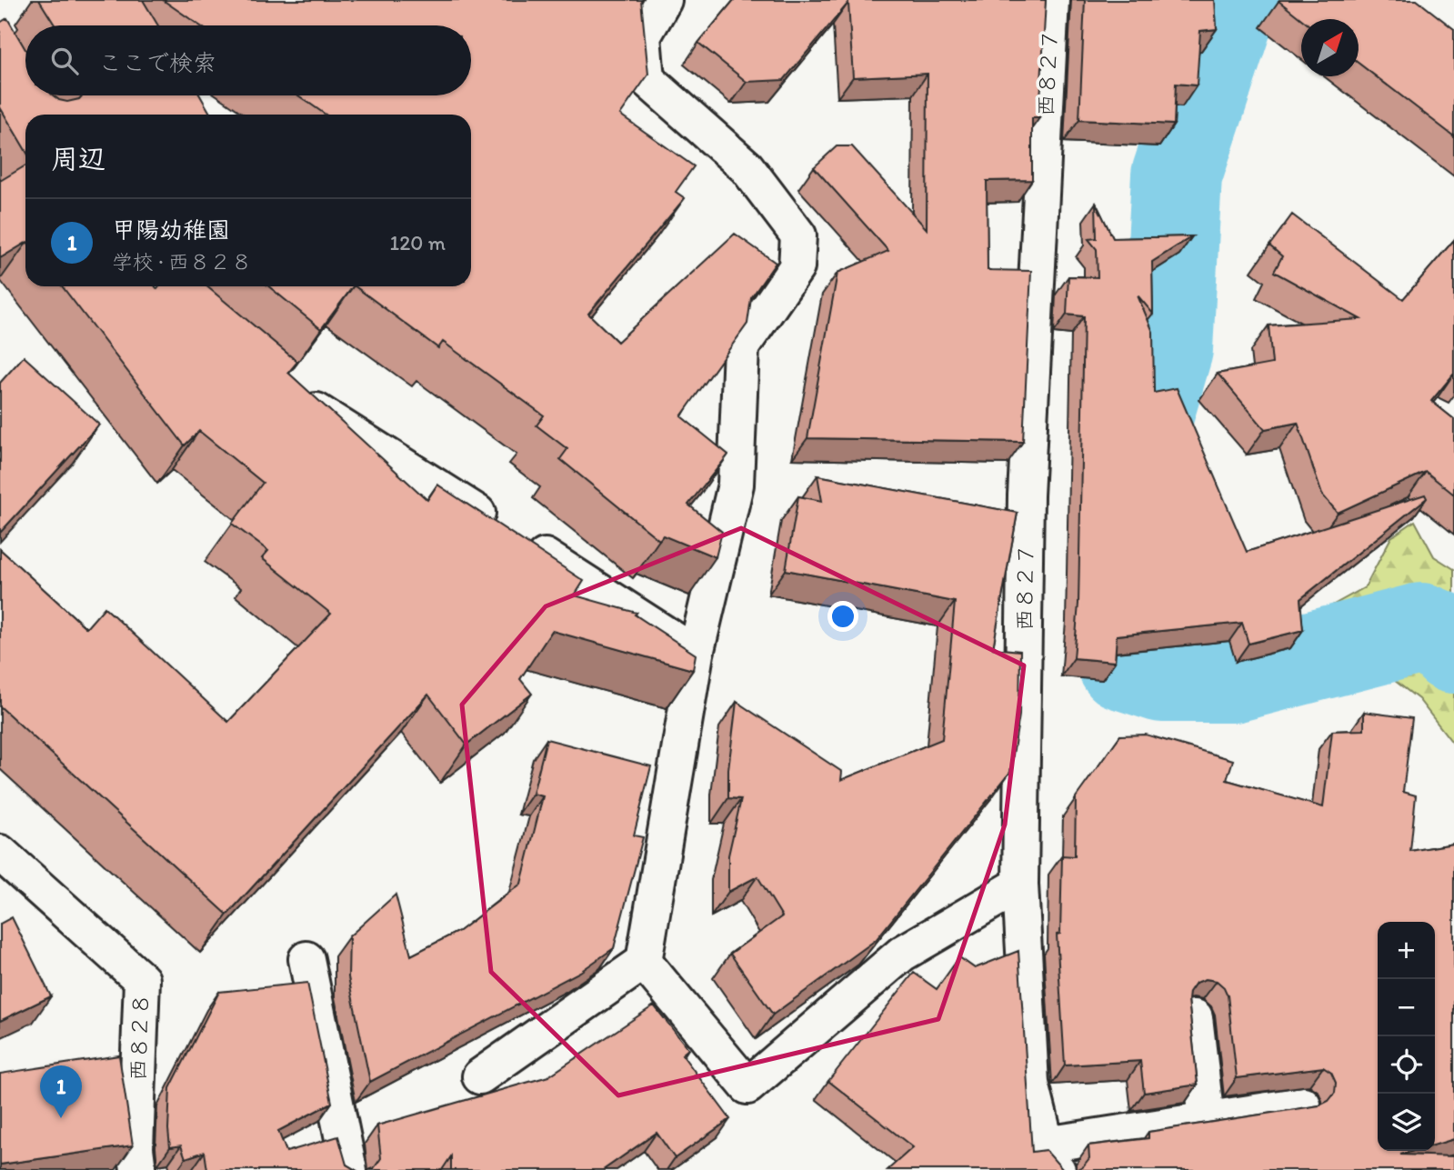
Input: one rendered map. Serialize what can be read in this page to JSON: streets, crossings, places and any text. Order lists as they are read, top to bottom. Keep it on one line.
{"streets":{"street":["西８２７","西８２８"]},"north":"top right","page":{"search":"ここで検索","heading":"周辺","list":[{"mark":"1","name":"甲陽幼稚園","note":"学校 · 西８２８","value":"120 m"}],"map_buttons":["+","−"],"pins":"1"}}
